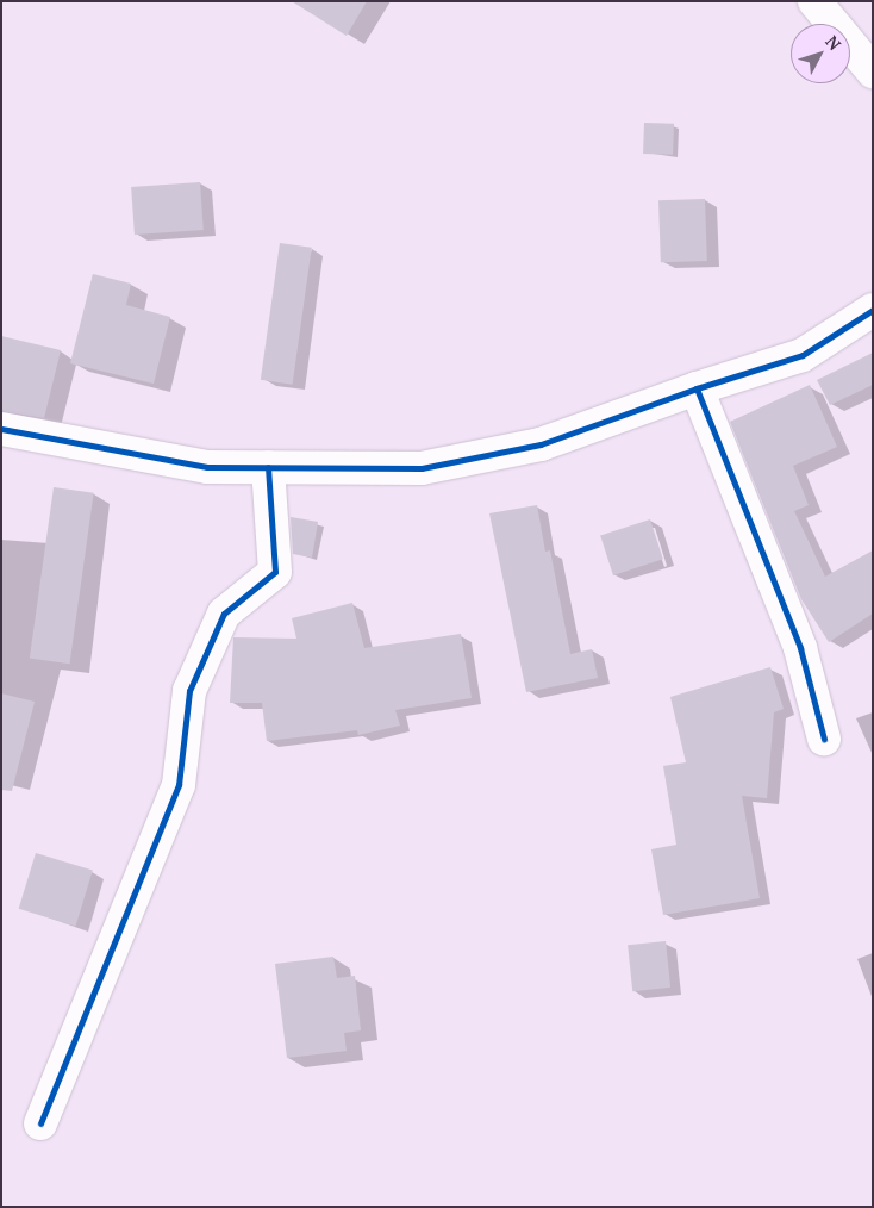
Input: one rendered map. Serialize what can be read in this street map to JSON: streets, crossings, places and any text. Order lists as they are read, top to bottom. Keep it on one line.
{"north":"top right"}
